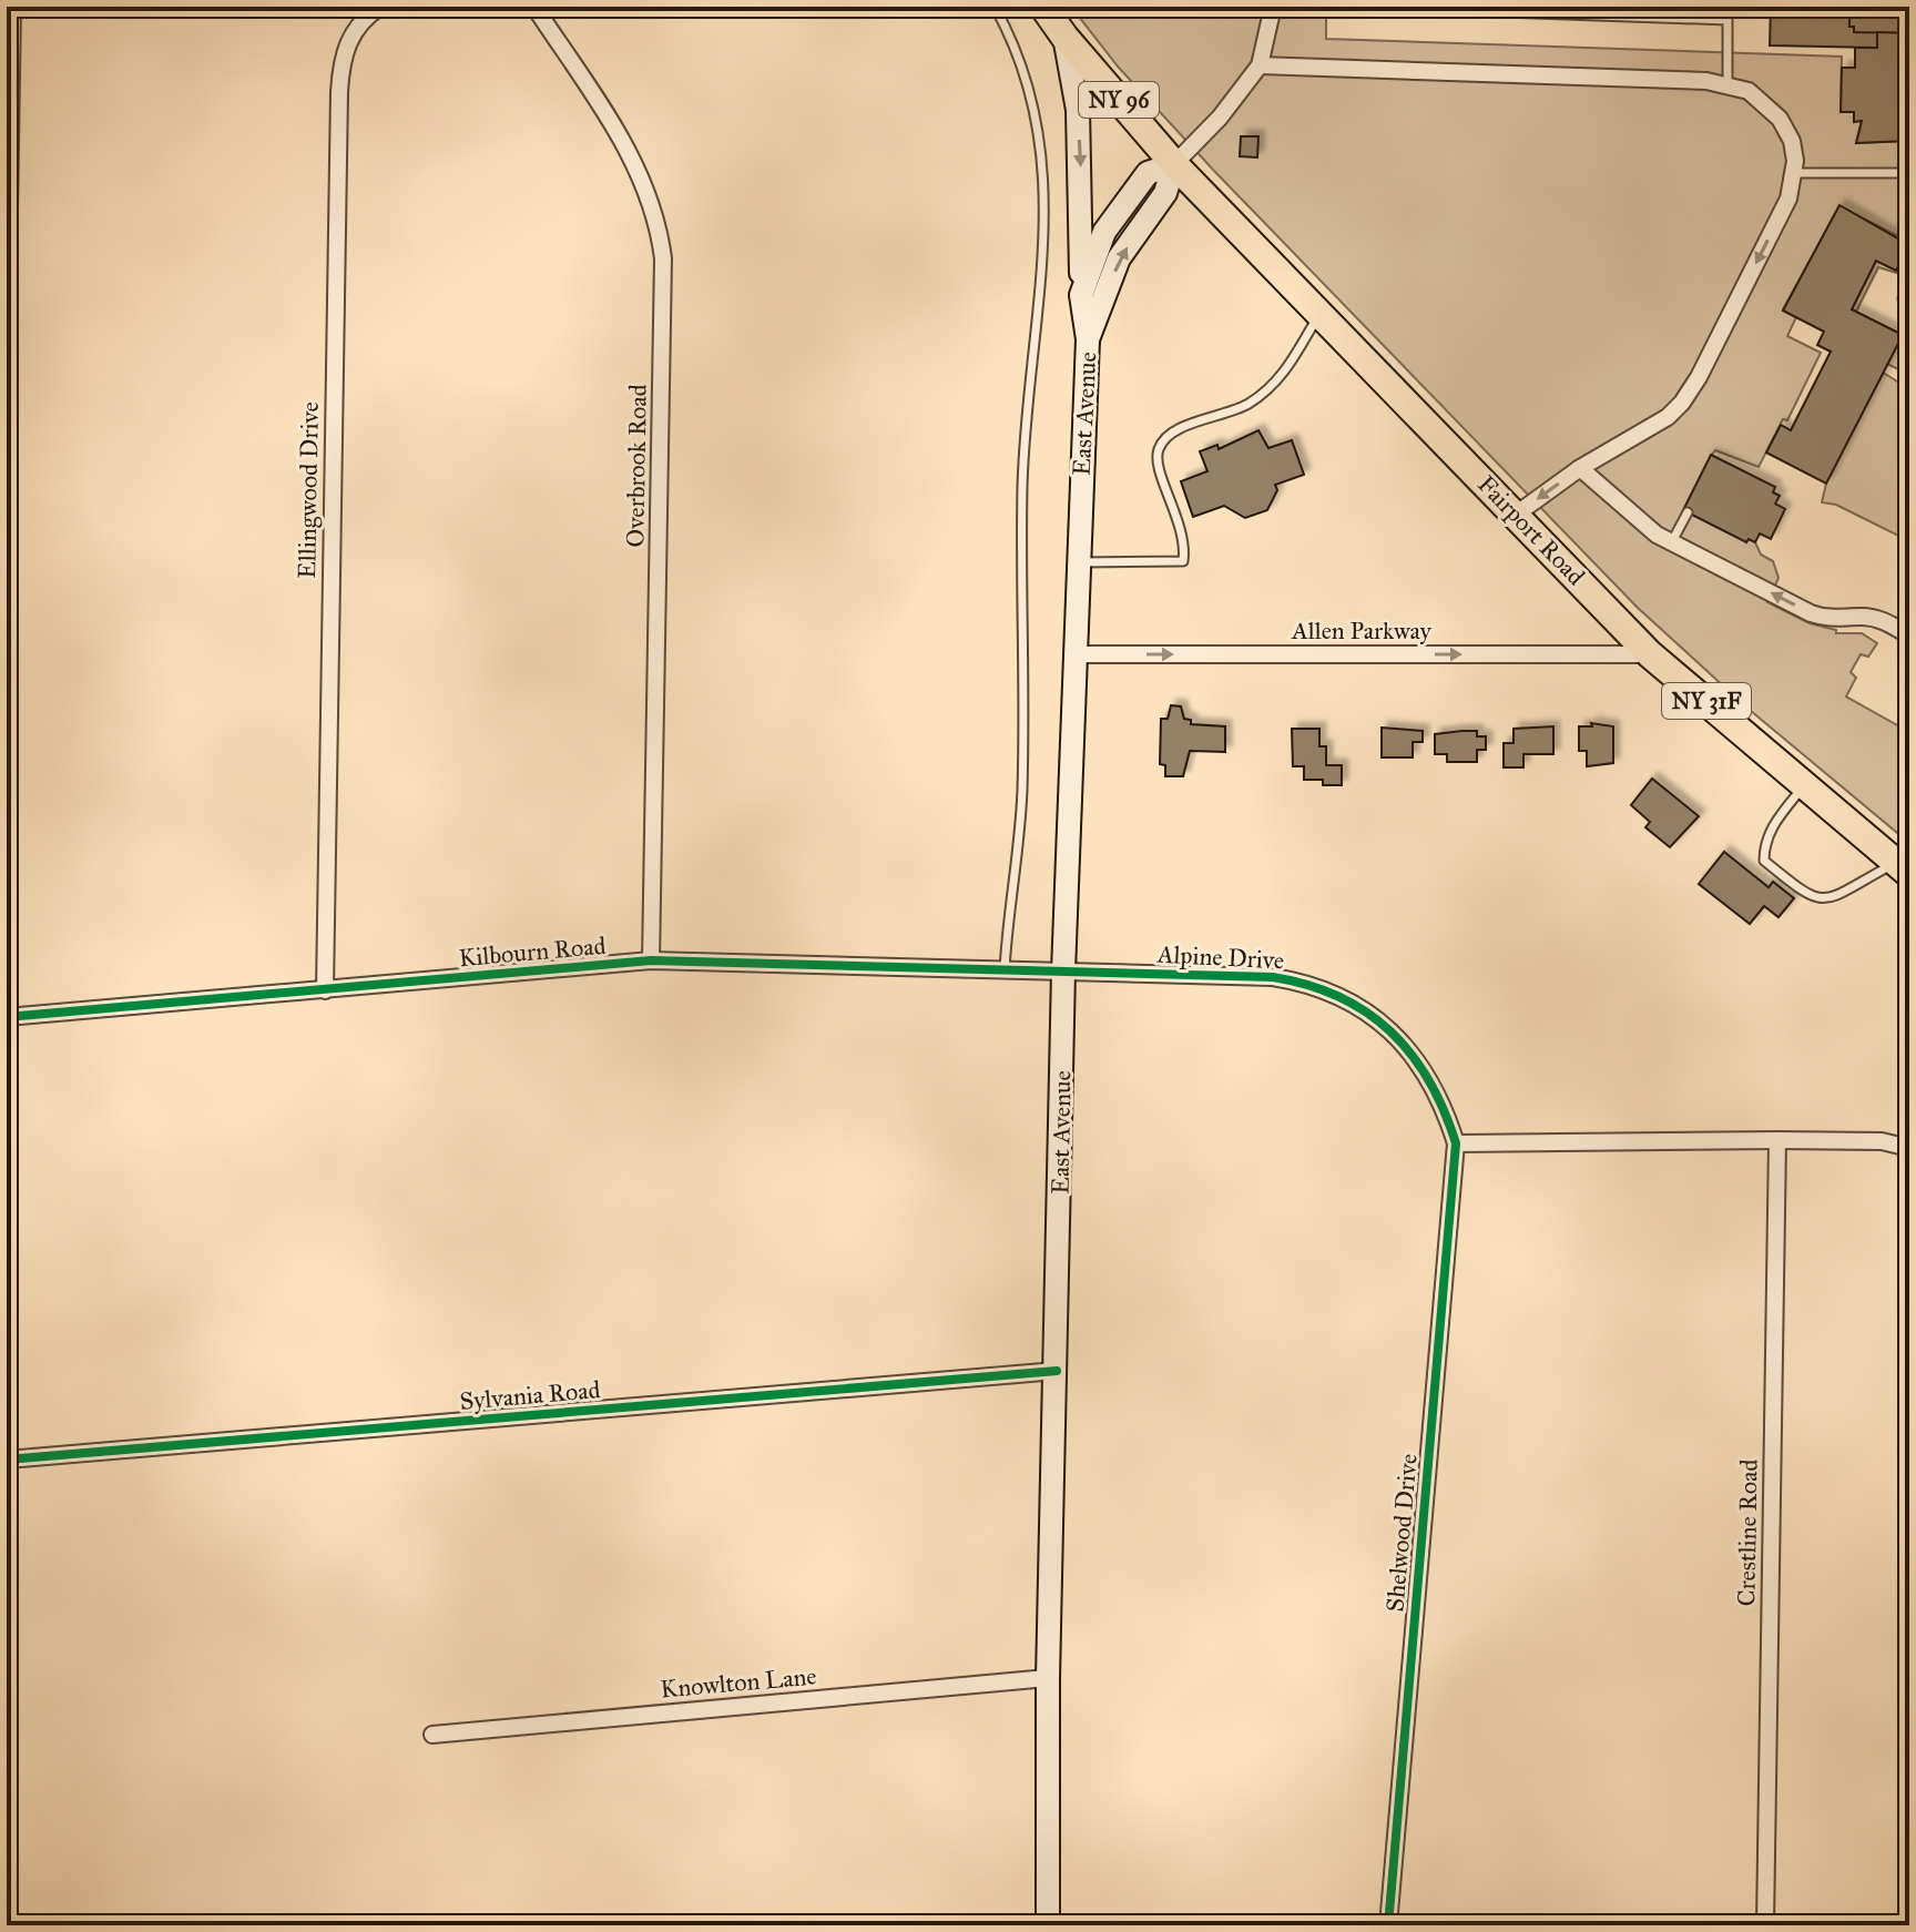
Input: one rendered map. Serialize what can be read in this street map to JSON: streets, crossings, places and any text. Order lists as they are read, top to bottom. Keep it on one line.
{"streets":{"main road":["NY 96","East Avenue","Fairport Road","NY 31F"],"street":["Overbrook Road","Ellingwood Drive","Allen Parkway","Kilbourn Road","Alpine Drive","Sylvania Road","Shelwood Drive","Crestline Road","Knowlton Lane"]},"crossings":[["NY 96","East Avenue"],["NY 96","Fairport Road"],["East Avenue","Fairport Road"],["East Avenue","Allen Parkway"],["East Avenue","Kilbourn Road"],["East Avenue","Alpine Drive"],["East Avenue","Sylvania Road"],["East Avenue","Knowlton Lane"],["Overbrook Road","Kilbourn Road"],["Ellingwood Drive","Kilbourn Road"],["Fairport Road","Allen Parkway"],["Kilbourn Road","Alpine Drive"],["Alpine Drive","Shelwood Drive"]],"one_way":["Allen Parkway"]}
